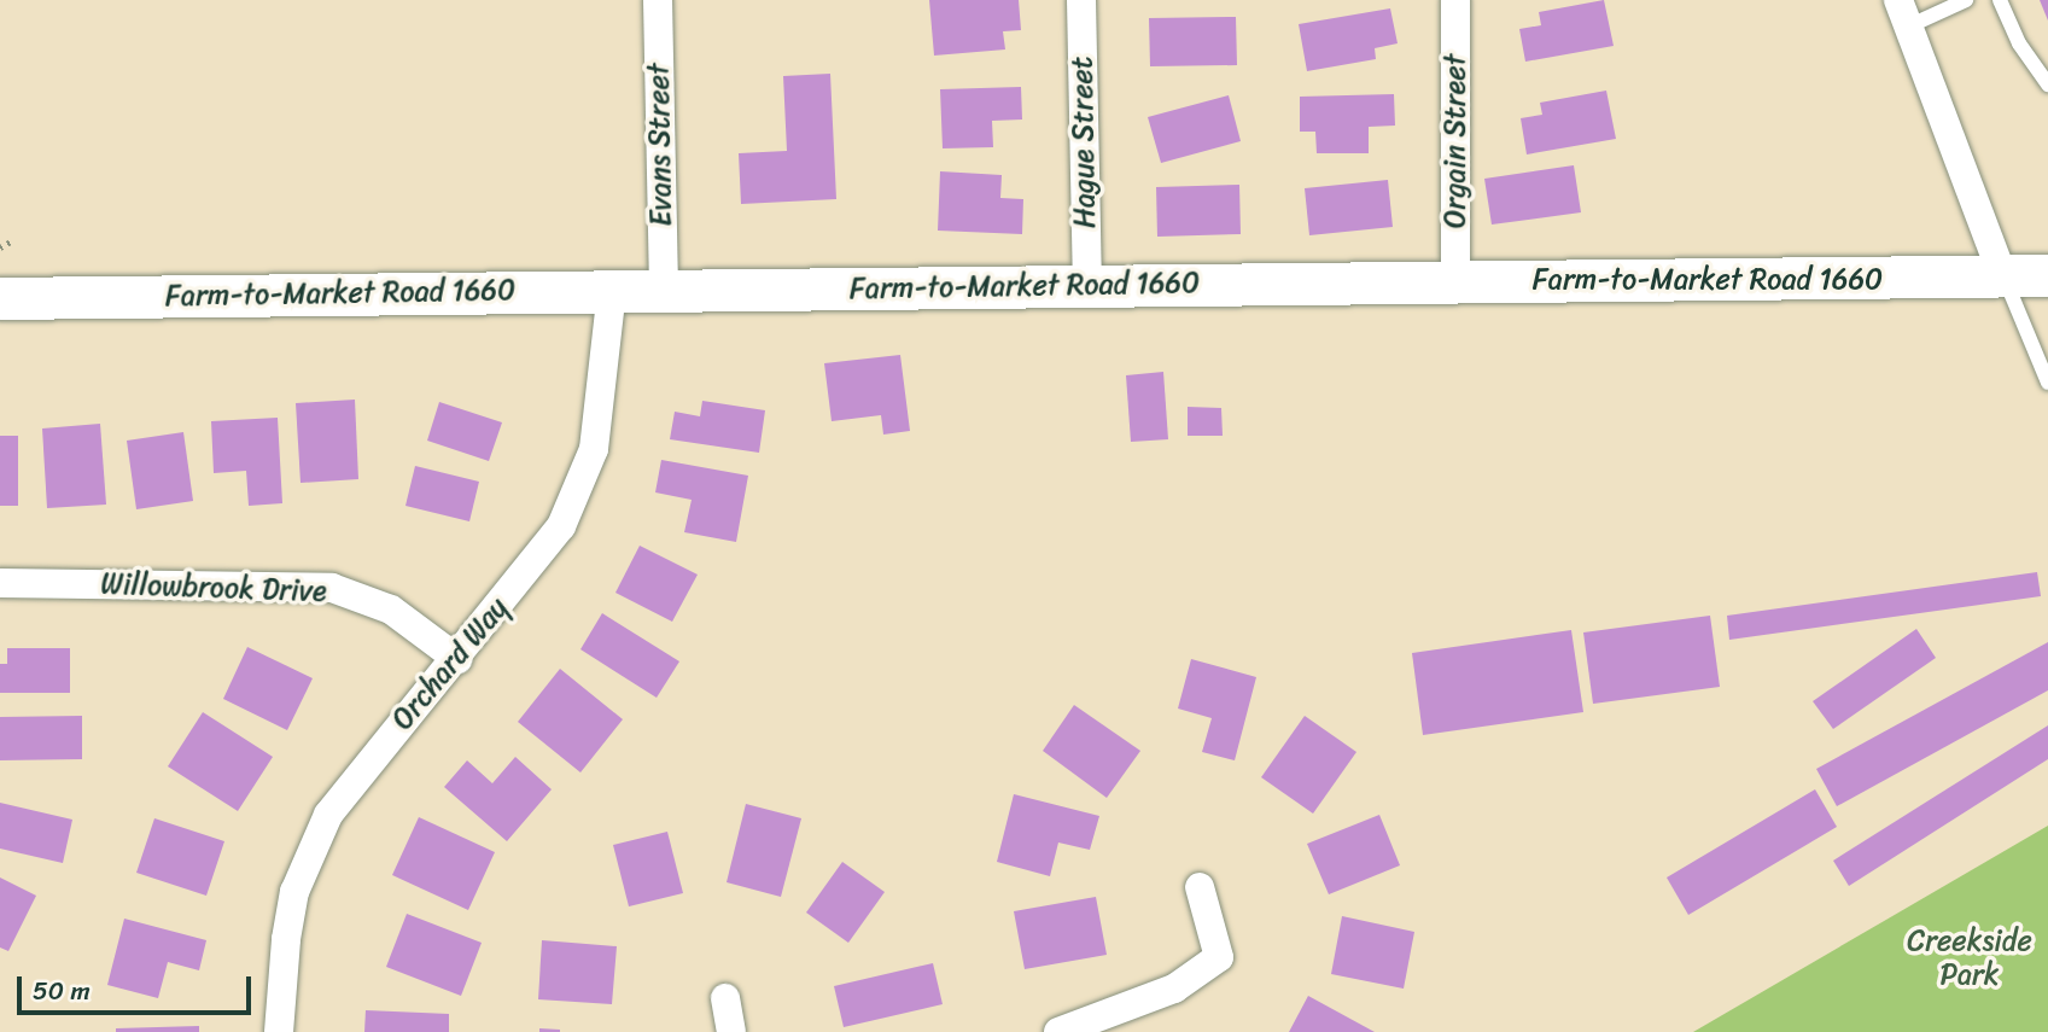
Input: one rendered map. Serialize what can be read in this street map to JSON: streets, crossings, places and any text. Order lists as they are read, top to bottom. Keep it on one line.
{"streets":{"main road":["Farm-to-Market Road 1660"],"street":["Orgain Street","Hague Street","Evans Street","Willowbrook Drive","Orchard Way"]},"crossings":[["Orgain Street","Farm-to-Market Road 1660"],["Hague Street","Farm-to-Market Road 1660"],["Evans Street","Farm-to-Market Road 1660"],["Farm-to-Market Road 1660","Orchard Way"],["Willowbrook Drive","Orchard Way"]],"parks":["Creekside Park"],"scale_bar":"50 m"}
